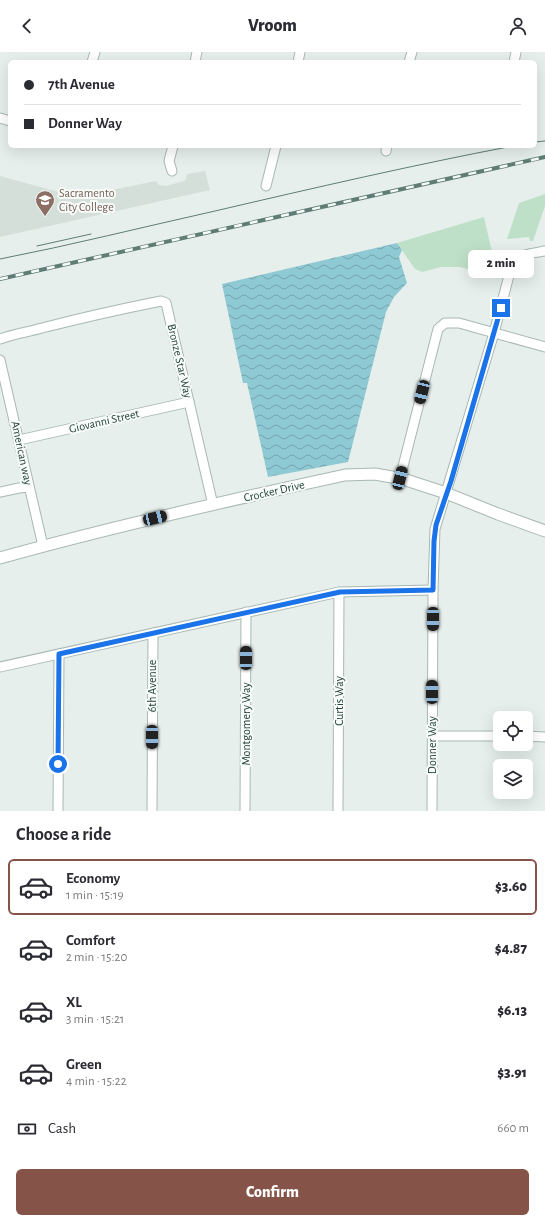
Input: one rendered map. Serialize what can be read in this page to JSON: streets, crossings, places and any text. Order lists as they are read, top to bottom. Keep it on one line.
{"streets":{"street":["Bronze Star Way","Giovanni Street","American way","Crocker Drive","6th Avenue","Curtis Way","Montgomery Way","Donner Way"]},"crossings":[["Bronze Star Way","Giovanni Street"],["Bronze Star Way","Crocker Drive"],["Giovanni Street","American way"],["American way","Crocker Drive"],["Crocker Drive","Donner Way"]],"places":{"school or university":["Sacramento City College"]},"page":{"header":"Vroom","banner":["7th Avenue","Donner Way"],"bubble":"2 min","heading":"Choose a ride","list":[{"name":"Economy","note":"1 min · 15:19","value":"$3.60"},{"name":"Comfort","note":"2 min · 15:20","value":"$4.87"},{"name":"XL","note":"3 min · 15:21","value":"$6.13"},{"name":"Green","note":"4 min · 15:22","value":"$3.91"}],"pay":["Cash","660 m"],"buttons":"Confirm"}}
